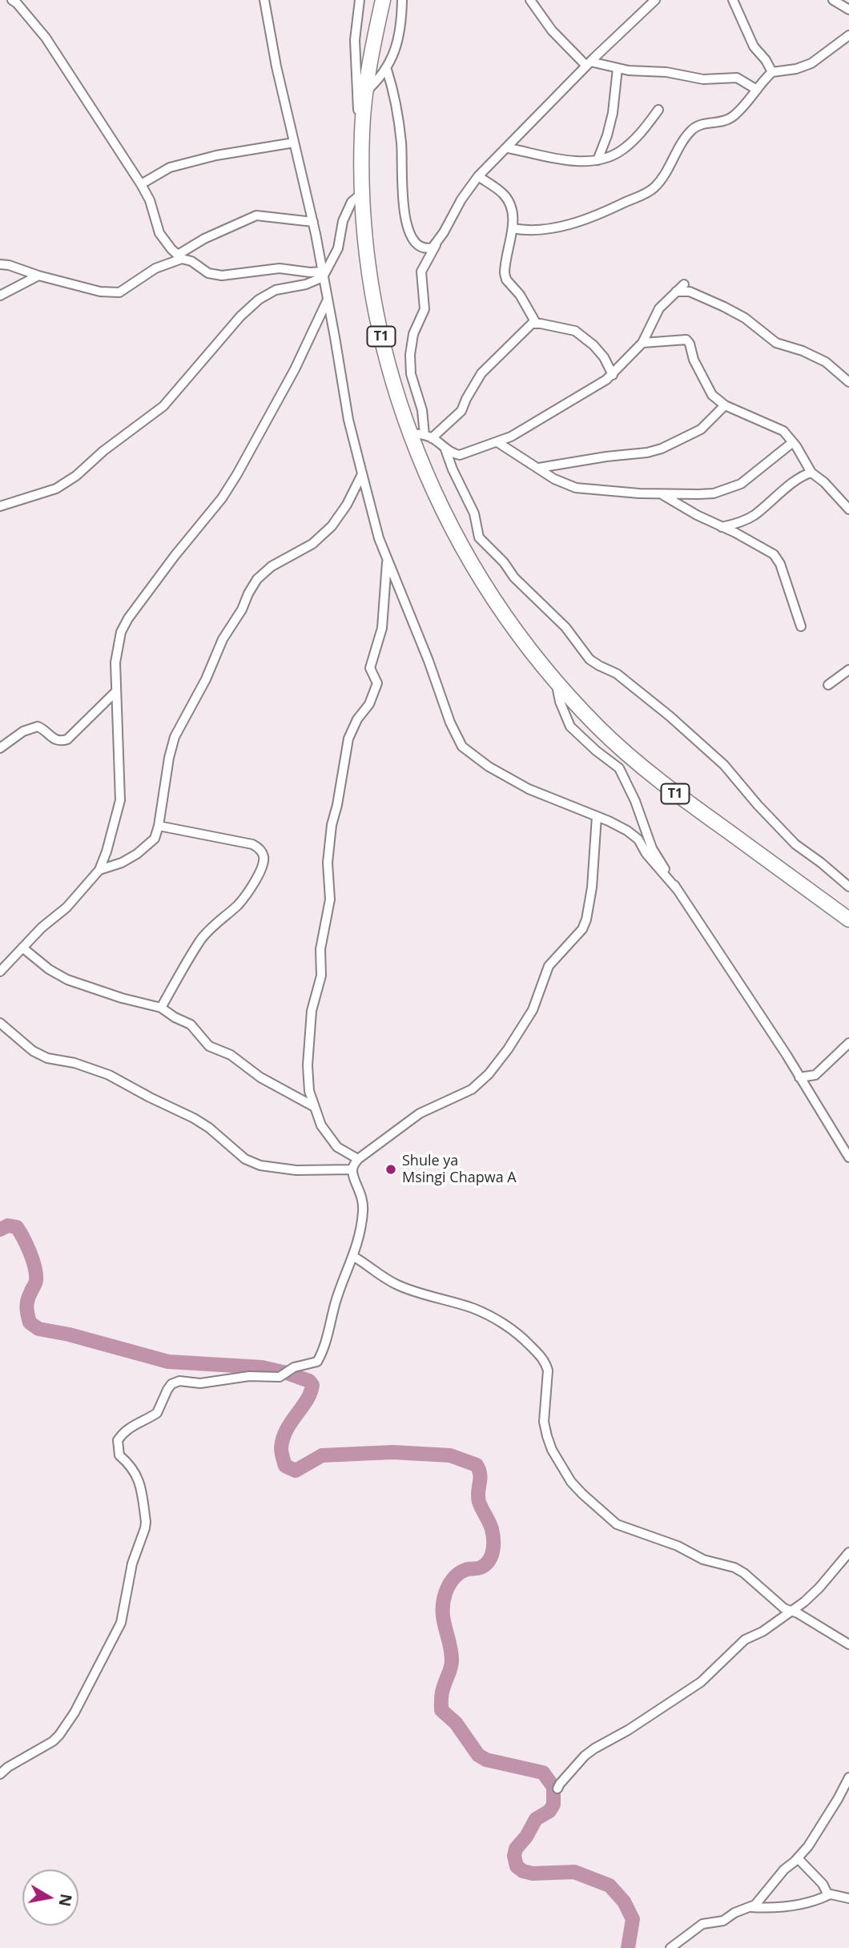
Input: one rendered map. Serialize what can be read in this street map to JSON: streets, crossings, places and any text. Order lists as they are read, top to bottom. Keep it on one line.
{"streets":{"highway":["T1"]},"places":["Shule ya Msingi Chapwa A"],"north":"right"}
